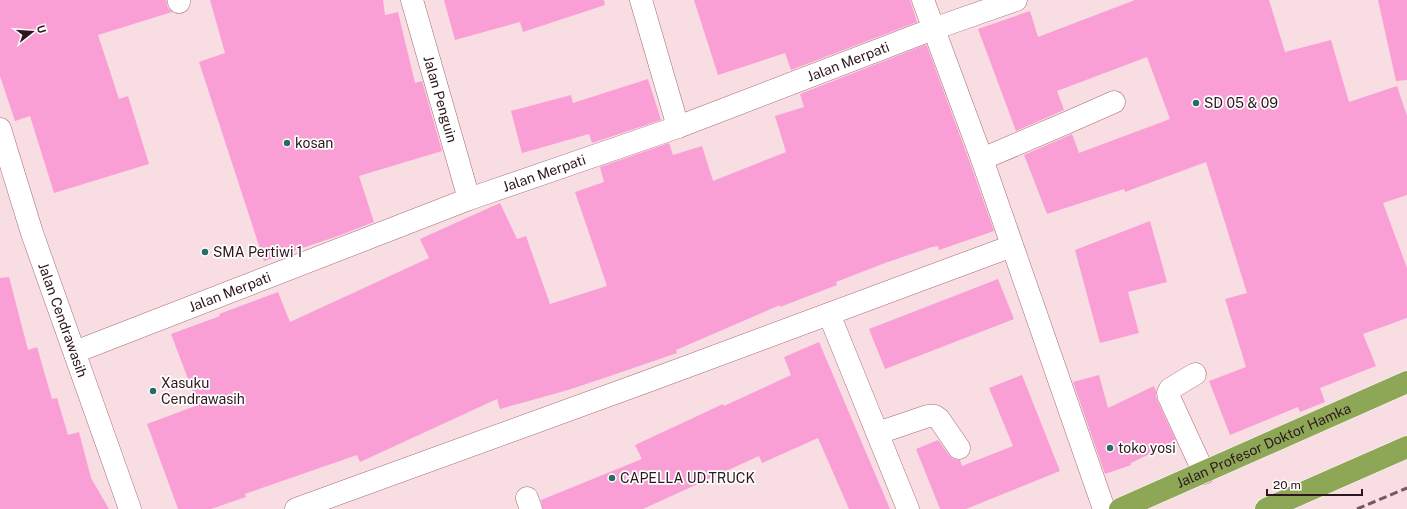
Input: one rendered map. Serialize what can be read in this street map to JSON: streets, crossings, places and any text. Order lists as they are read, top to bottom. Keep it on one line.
{"streets":{"highway":["Jalan Profesor Doktor Hamka"],"street":["Jalan Merpati","Jalan Penguin","Jalan Cendrawasih"]},"crossings":[["Jalan Merpati","Jalan Penguin"],["Jalan Merpati","Jalan Cendrawasih"]],"places":["SD 05 & 09","kosan","SMA Pertiwi 1","Xasuku Cendrawasih","toko yosi","CAPELLA UD.TRUCK"],"scale_bar":"20 m","north":"right"}
